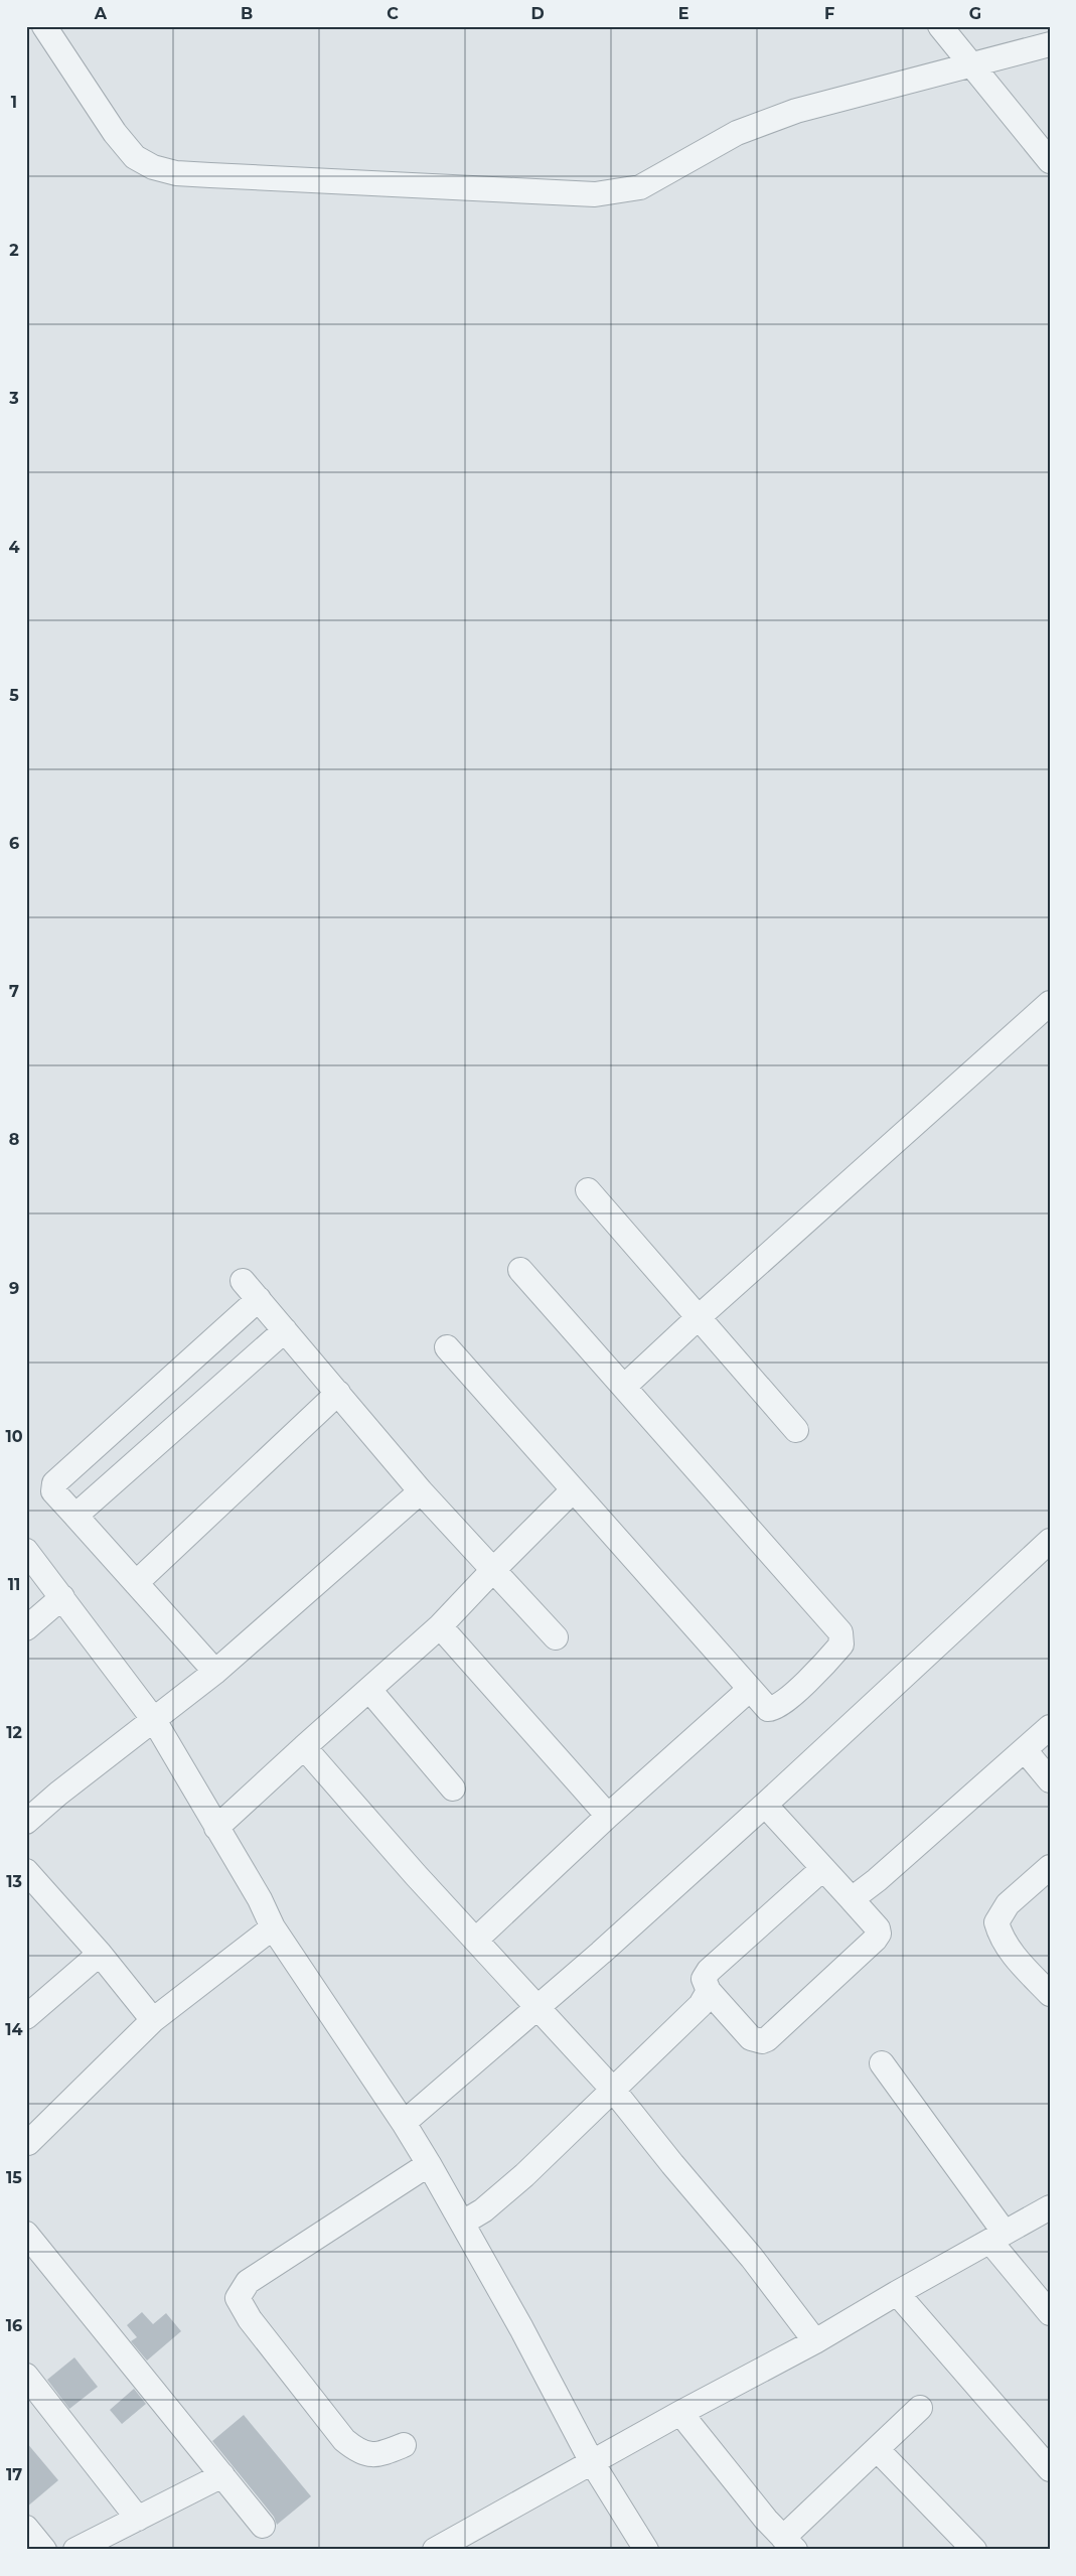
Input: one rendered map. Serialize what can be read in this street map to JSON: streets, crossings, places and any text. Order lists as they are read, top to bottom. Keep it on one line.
{"grid":{"columns":["A","B","C","D","E","F","G"],"rows":["1","2","3","4","5","6","7","8","9","10","11","12","13","14","15","16","17"]}}
